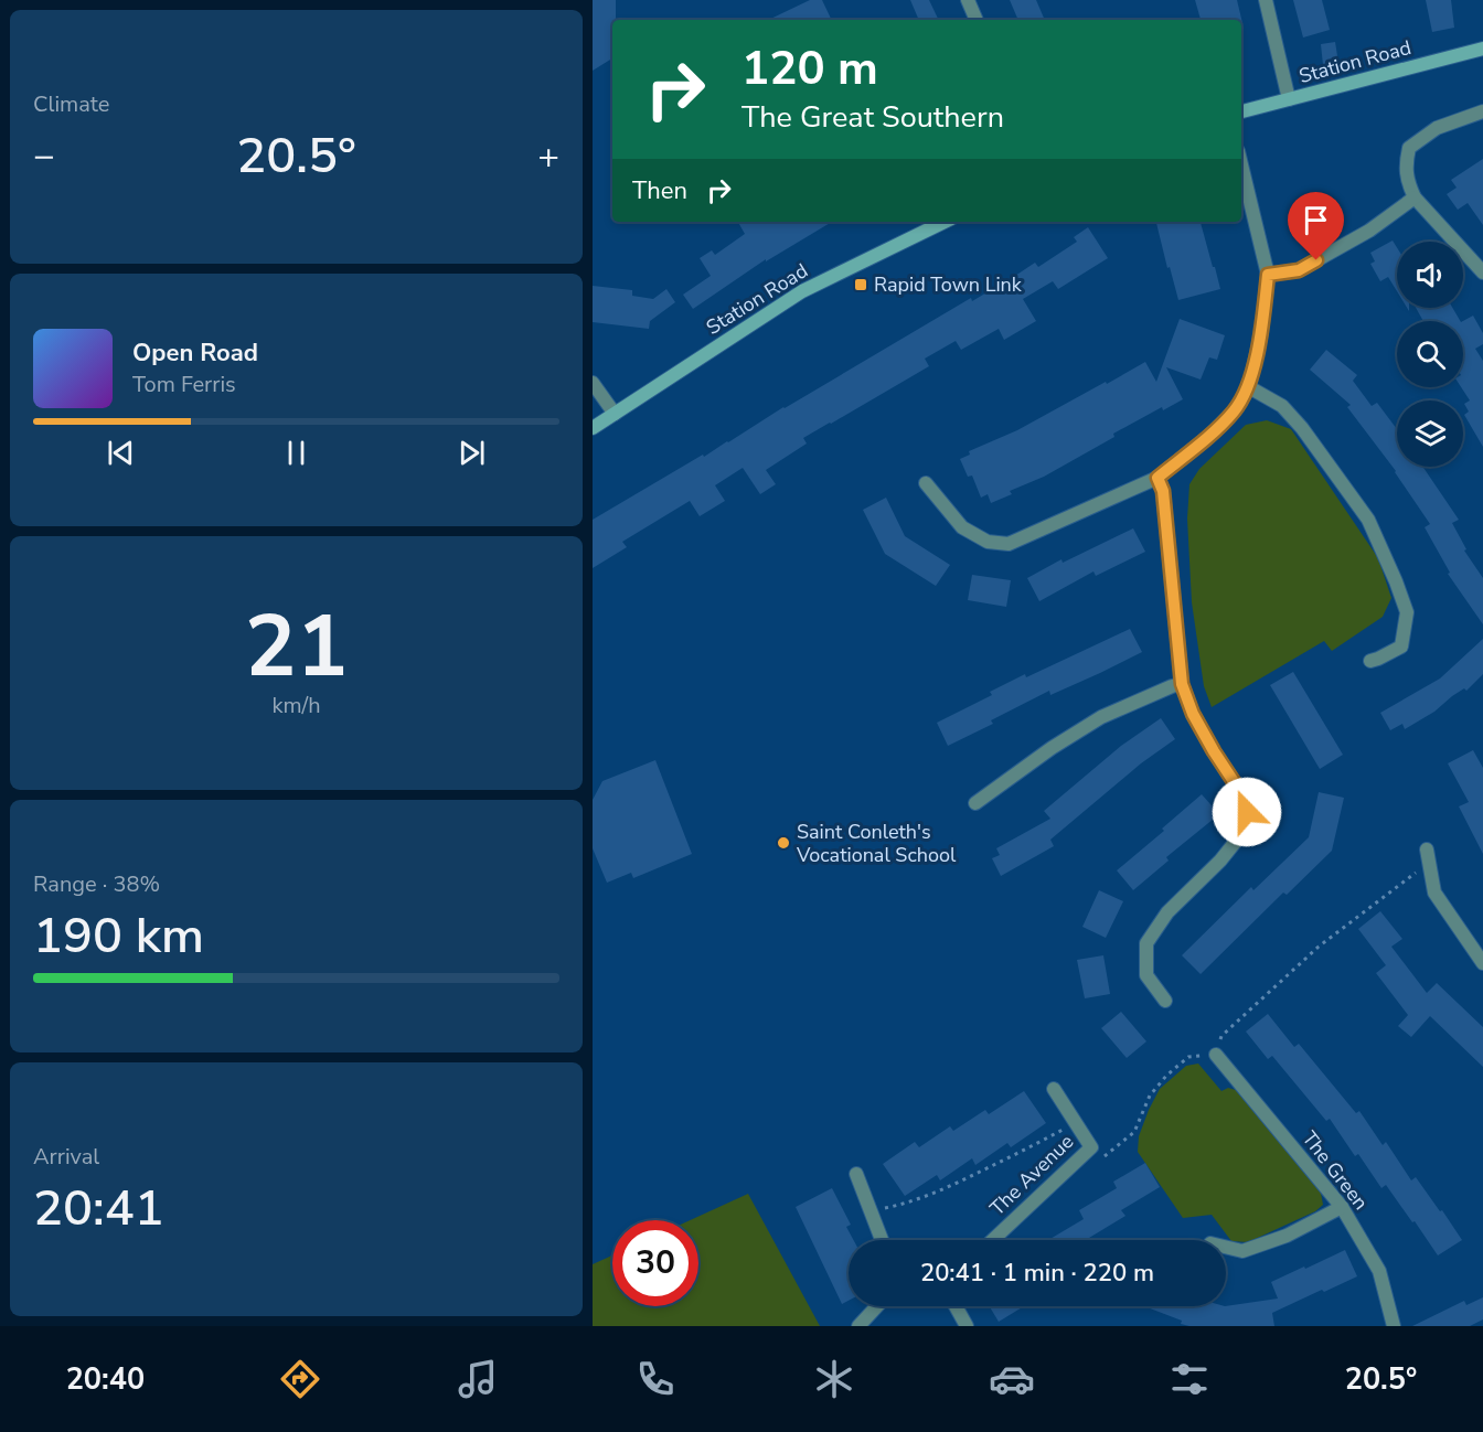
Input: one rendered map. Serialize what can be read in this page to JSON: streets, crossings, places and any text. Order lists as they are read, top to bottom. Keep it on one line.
{"streets":{"main road":["Station Road"],"street":["The Green","The Avenue"]},"places":{"transit":["Rapid Town Link"],"other":["Saint Conleth's Vocational School"]},"page":{"tile":["Climate",["21","km/h"],["Range · 38%","190 km"],["Arrival","20:41"]],"turn":["120 m","The Great Southern"],"heat":["−","20.5°","+"],"then":"Then","song":["Open Road","Tom Ferris"],"limit":"30","trip":"20:41 · 1 min · 220 m","tabs":["20:40","20.5°"]}}
